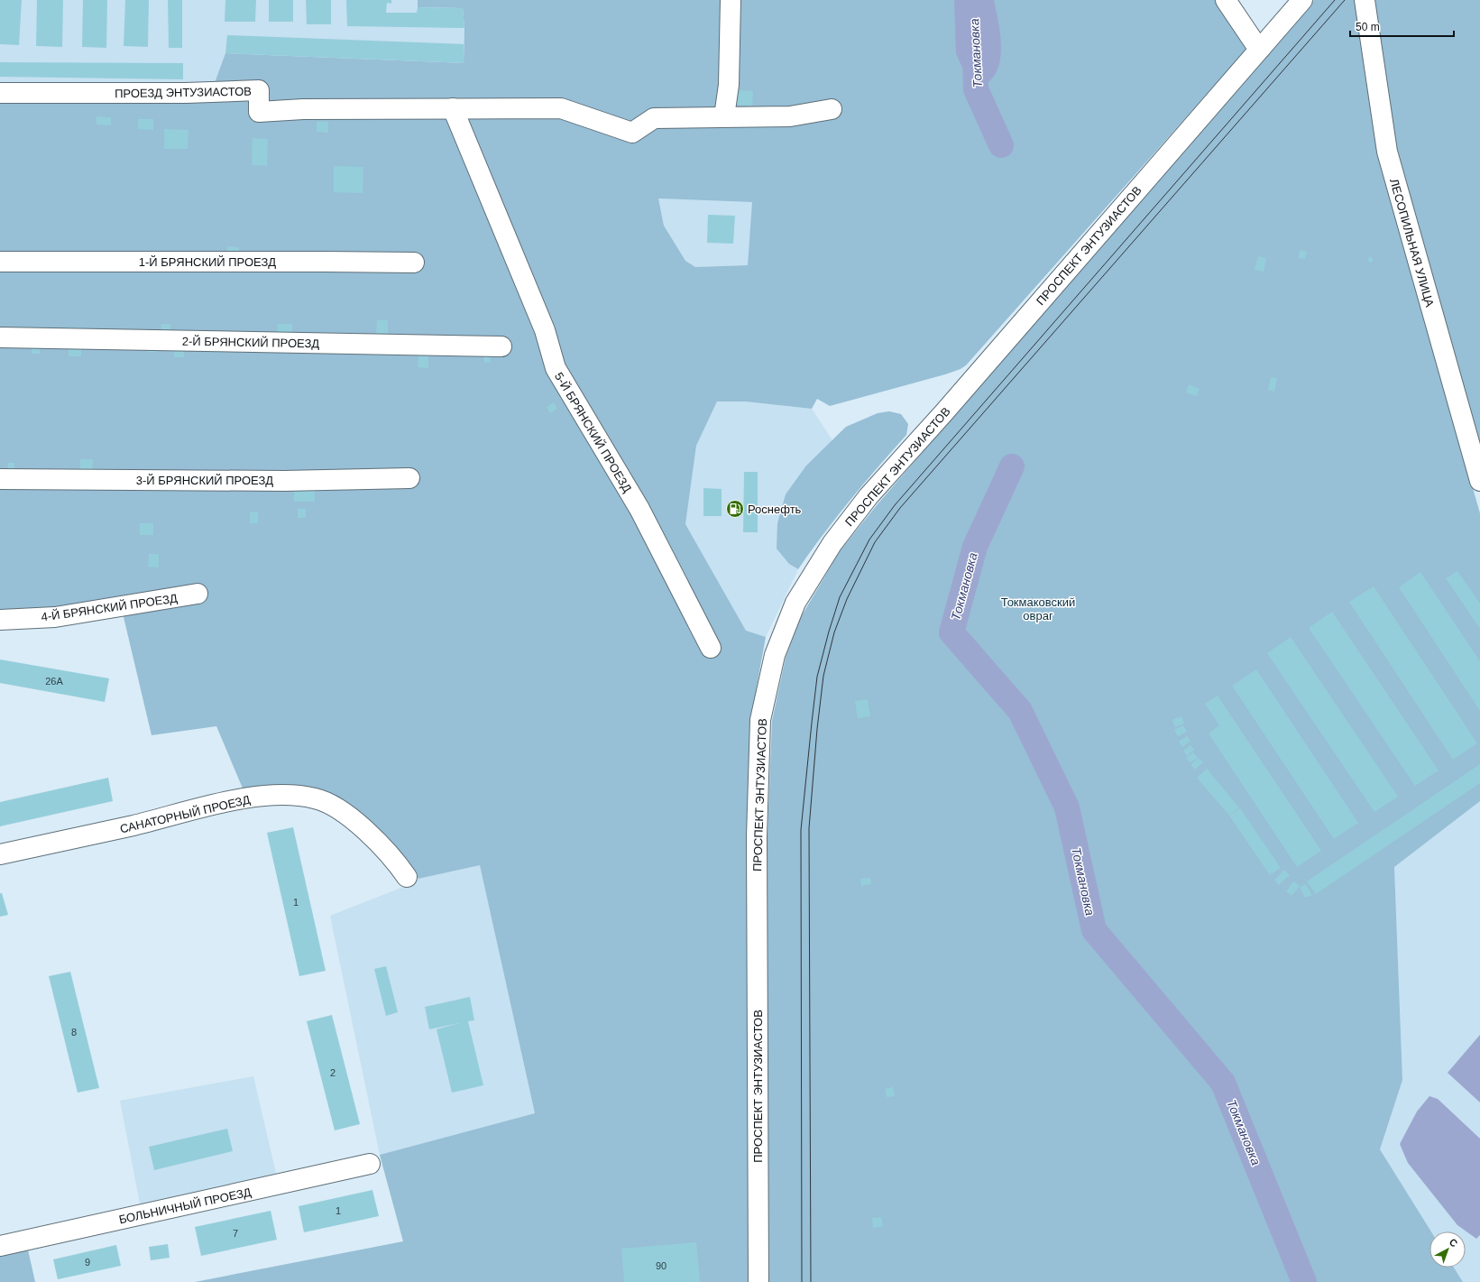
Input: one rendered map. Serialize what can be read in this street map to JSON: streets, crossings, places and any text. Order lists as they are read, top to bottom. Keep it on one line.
{"streets":{"street":["ПРОЕЗД ЭНТУЗИАСТОВ","ЛЕСОПИЛЬНАЯ УЛИЦА","ПРОСПЕКТ ЭНТУЗИАСТОВ","1-Й БРЯНСКИЙ ПРОЕЗД","2-Й БРЯНСКИЙ ПРОЕЗД","5-Й БРЯНСКИЙ ПРОЕЗД","3-Й БРЯНСКИЙ ПРОЕЗД","4-Й БРЯНСКИЙ ПРОЕЗД","САНАТОРНЫЙ ПРОЕЗД","БОЛЬНИЧНЫЙ ПРОЕЗД"]},"crossings":[["ПРОЕЗД ЭНТУЗИАСТОВ","5-Й БРЯНСКИЙ ПРОЕЗД"]],"water":["Токмановка"],"parks":["Токмаковский овраг"],"places":{"fuel station":["Роснефть"]},"house_numbers":["26А","1","8","2","1","7","9","90"],"scale_bar":"50 m","north":"top right"}
